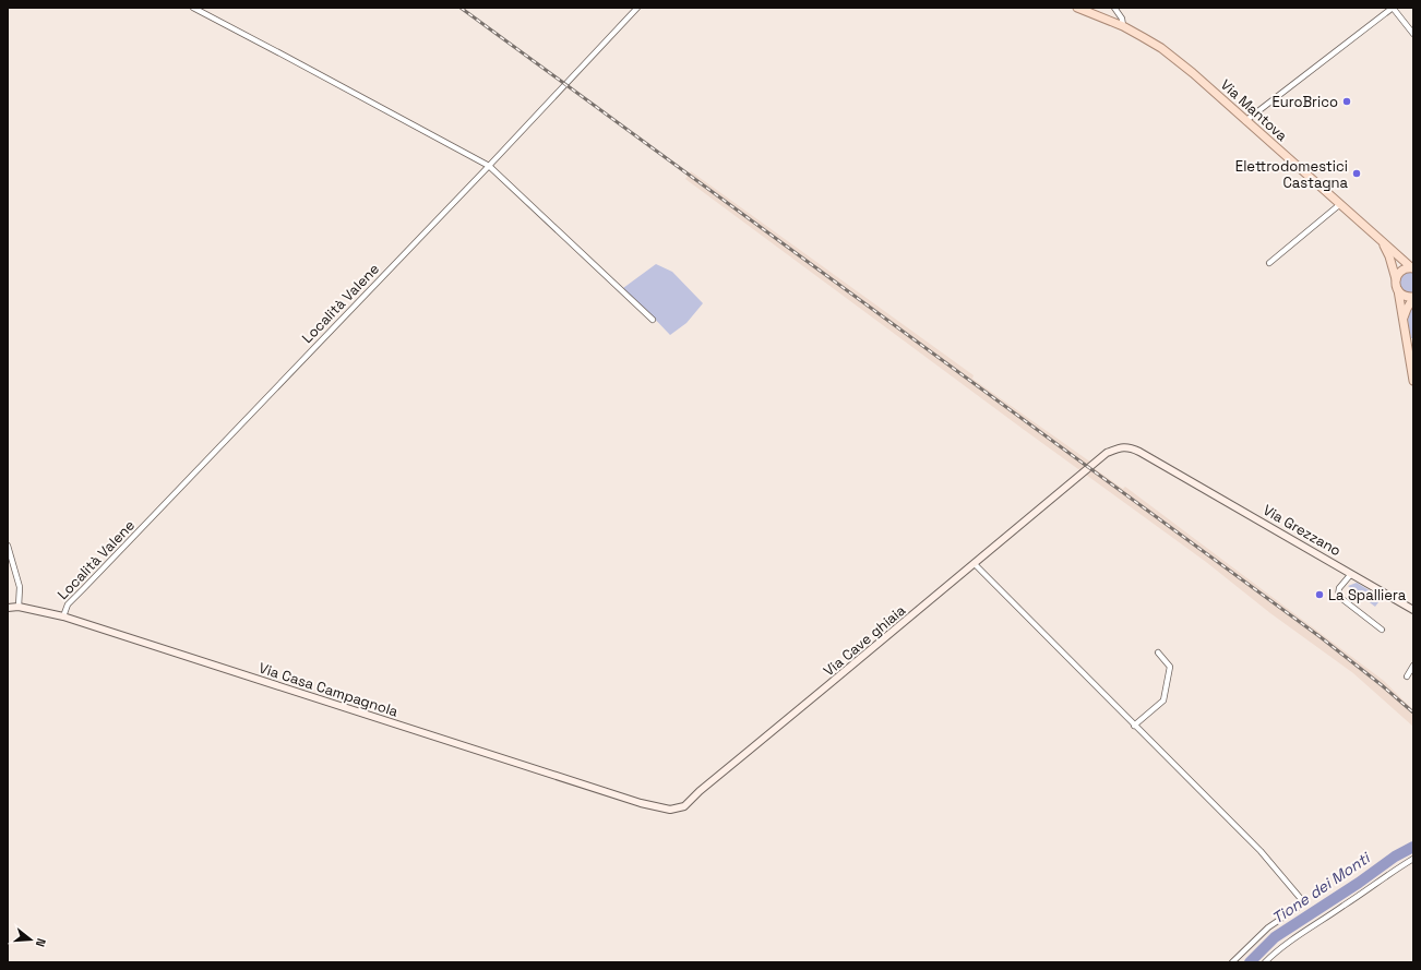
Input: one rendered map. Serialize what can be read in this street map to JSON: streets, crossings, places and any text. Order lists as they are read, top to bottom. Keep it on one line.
{"streets":{"main road":["Via Mantova"],"street":["Località Valene","Via Grezzano","Via Cave ghiaia","Via Casa Campagnola"]},"crossings":[["Località Valene","Via Casa Campagnola"],["Via Grezzano","Via Cave ghiaia"],["Via Cave ghiaia","Via Casa Campagnola"]],"water":["Tione dei Monti"],"places":["EuroBrico","Elettrodomestici Castagna","La Spalliera"],"north":"right"}
